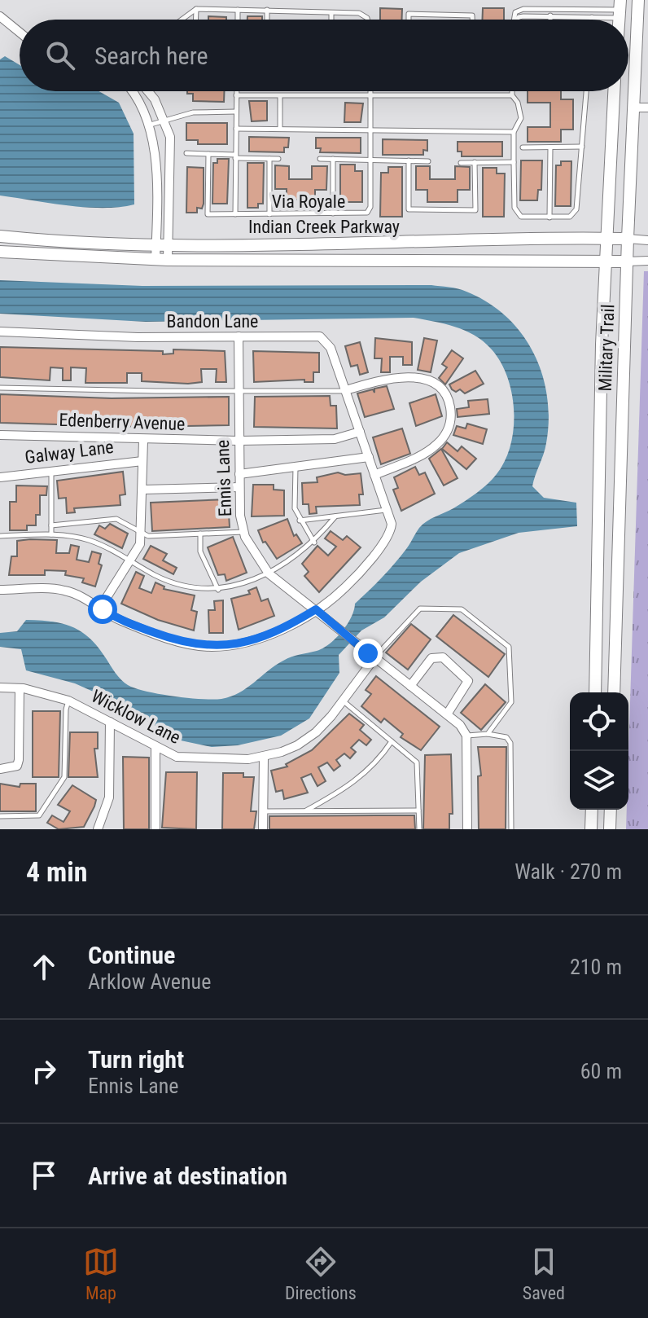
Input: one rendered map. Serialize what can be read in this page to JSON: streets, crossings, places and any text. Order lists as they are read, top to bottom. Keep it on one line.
{"streets":{"main road":["Indian Creek Parkway","Military Trail"],"street":["Bandon Lane","Edenberry Avenue","Galway Lane","Ennis Lane","Wicklow Lane"],"lane":["Via Royale"]},"crossings":[["Indian Creek Parkway","Military Trail"],["Bandon Lane","Edenberry Avenue"],["Bandon Lane","Ennis Lane"],["Edenberry Avenue","Ennis Lane"],["Ennis Lane","Wicklow Lane"]],"page":{"search":"Search here","heading":["4 min","Walk · 270 m"],"list":[["Continue","Arklow Avenue","210 m"],["Turn right","Ennis Lane","60 m"],"Arrive at destination"],"nav":["Map","Directions","Saved"]}}
